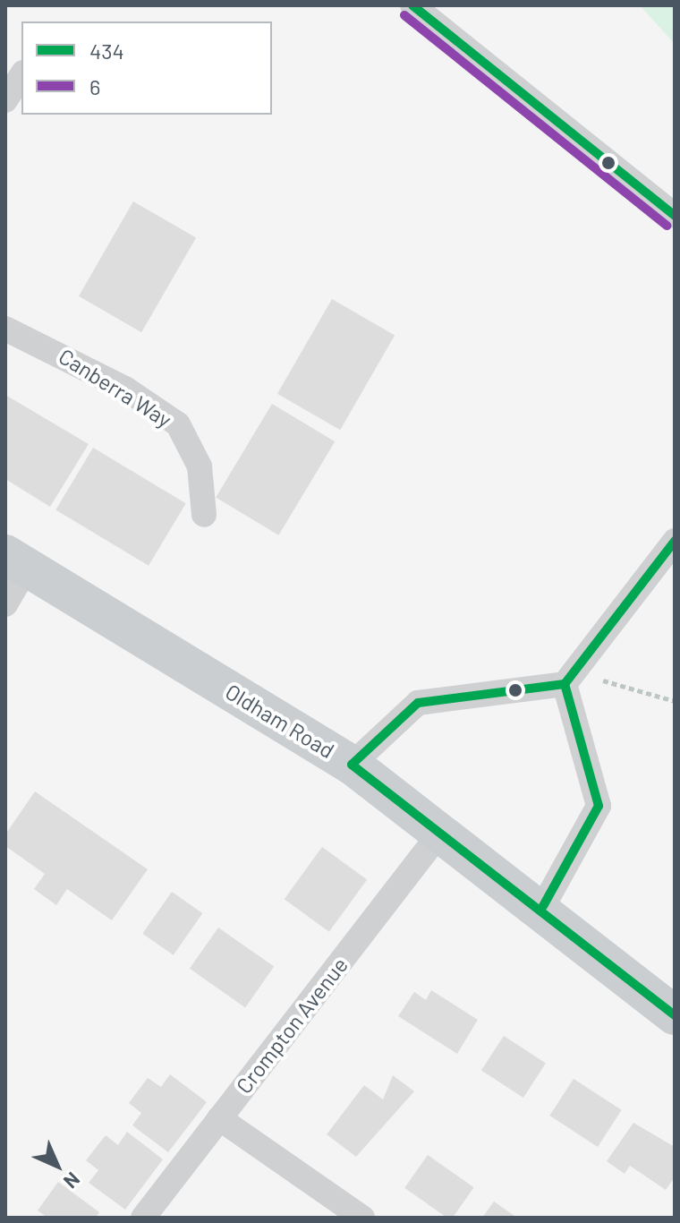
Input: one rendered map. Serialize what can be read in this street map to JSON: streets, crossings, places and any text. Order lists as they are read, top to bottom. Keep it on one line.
{"streets":{"main road":["Oldham Road"],"street":["Canberra Way","Crompton Avenue"]},"crossings":[["Oldham Road","Crompton Avenue"]],"lines":["transit line 434","transit line 6"],"legend":["434","6"],"north":"bottom right"}
